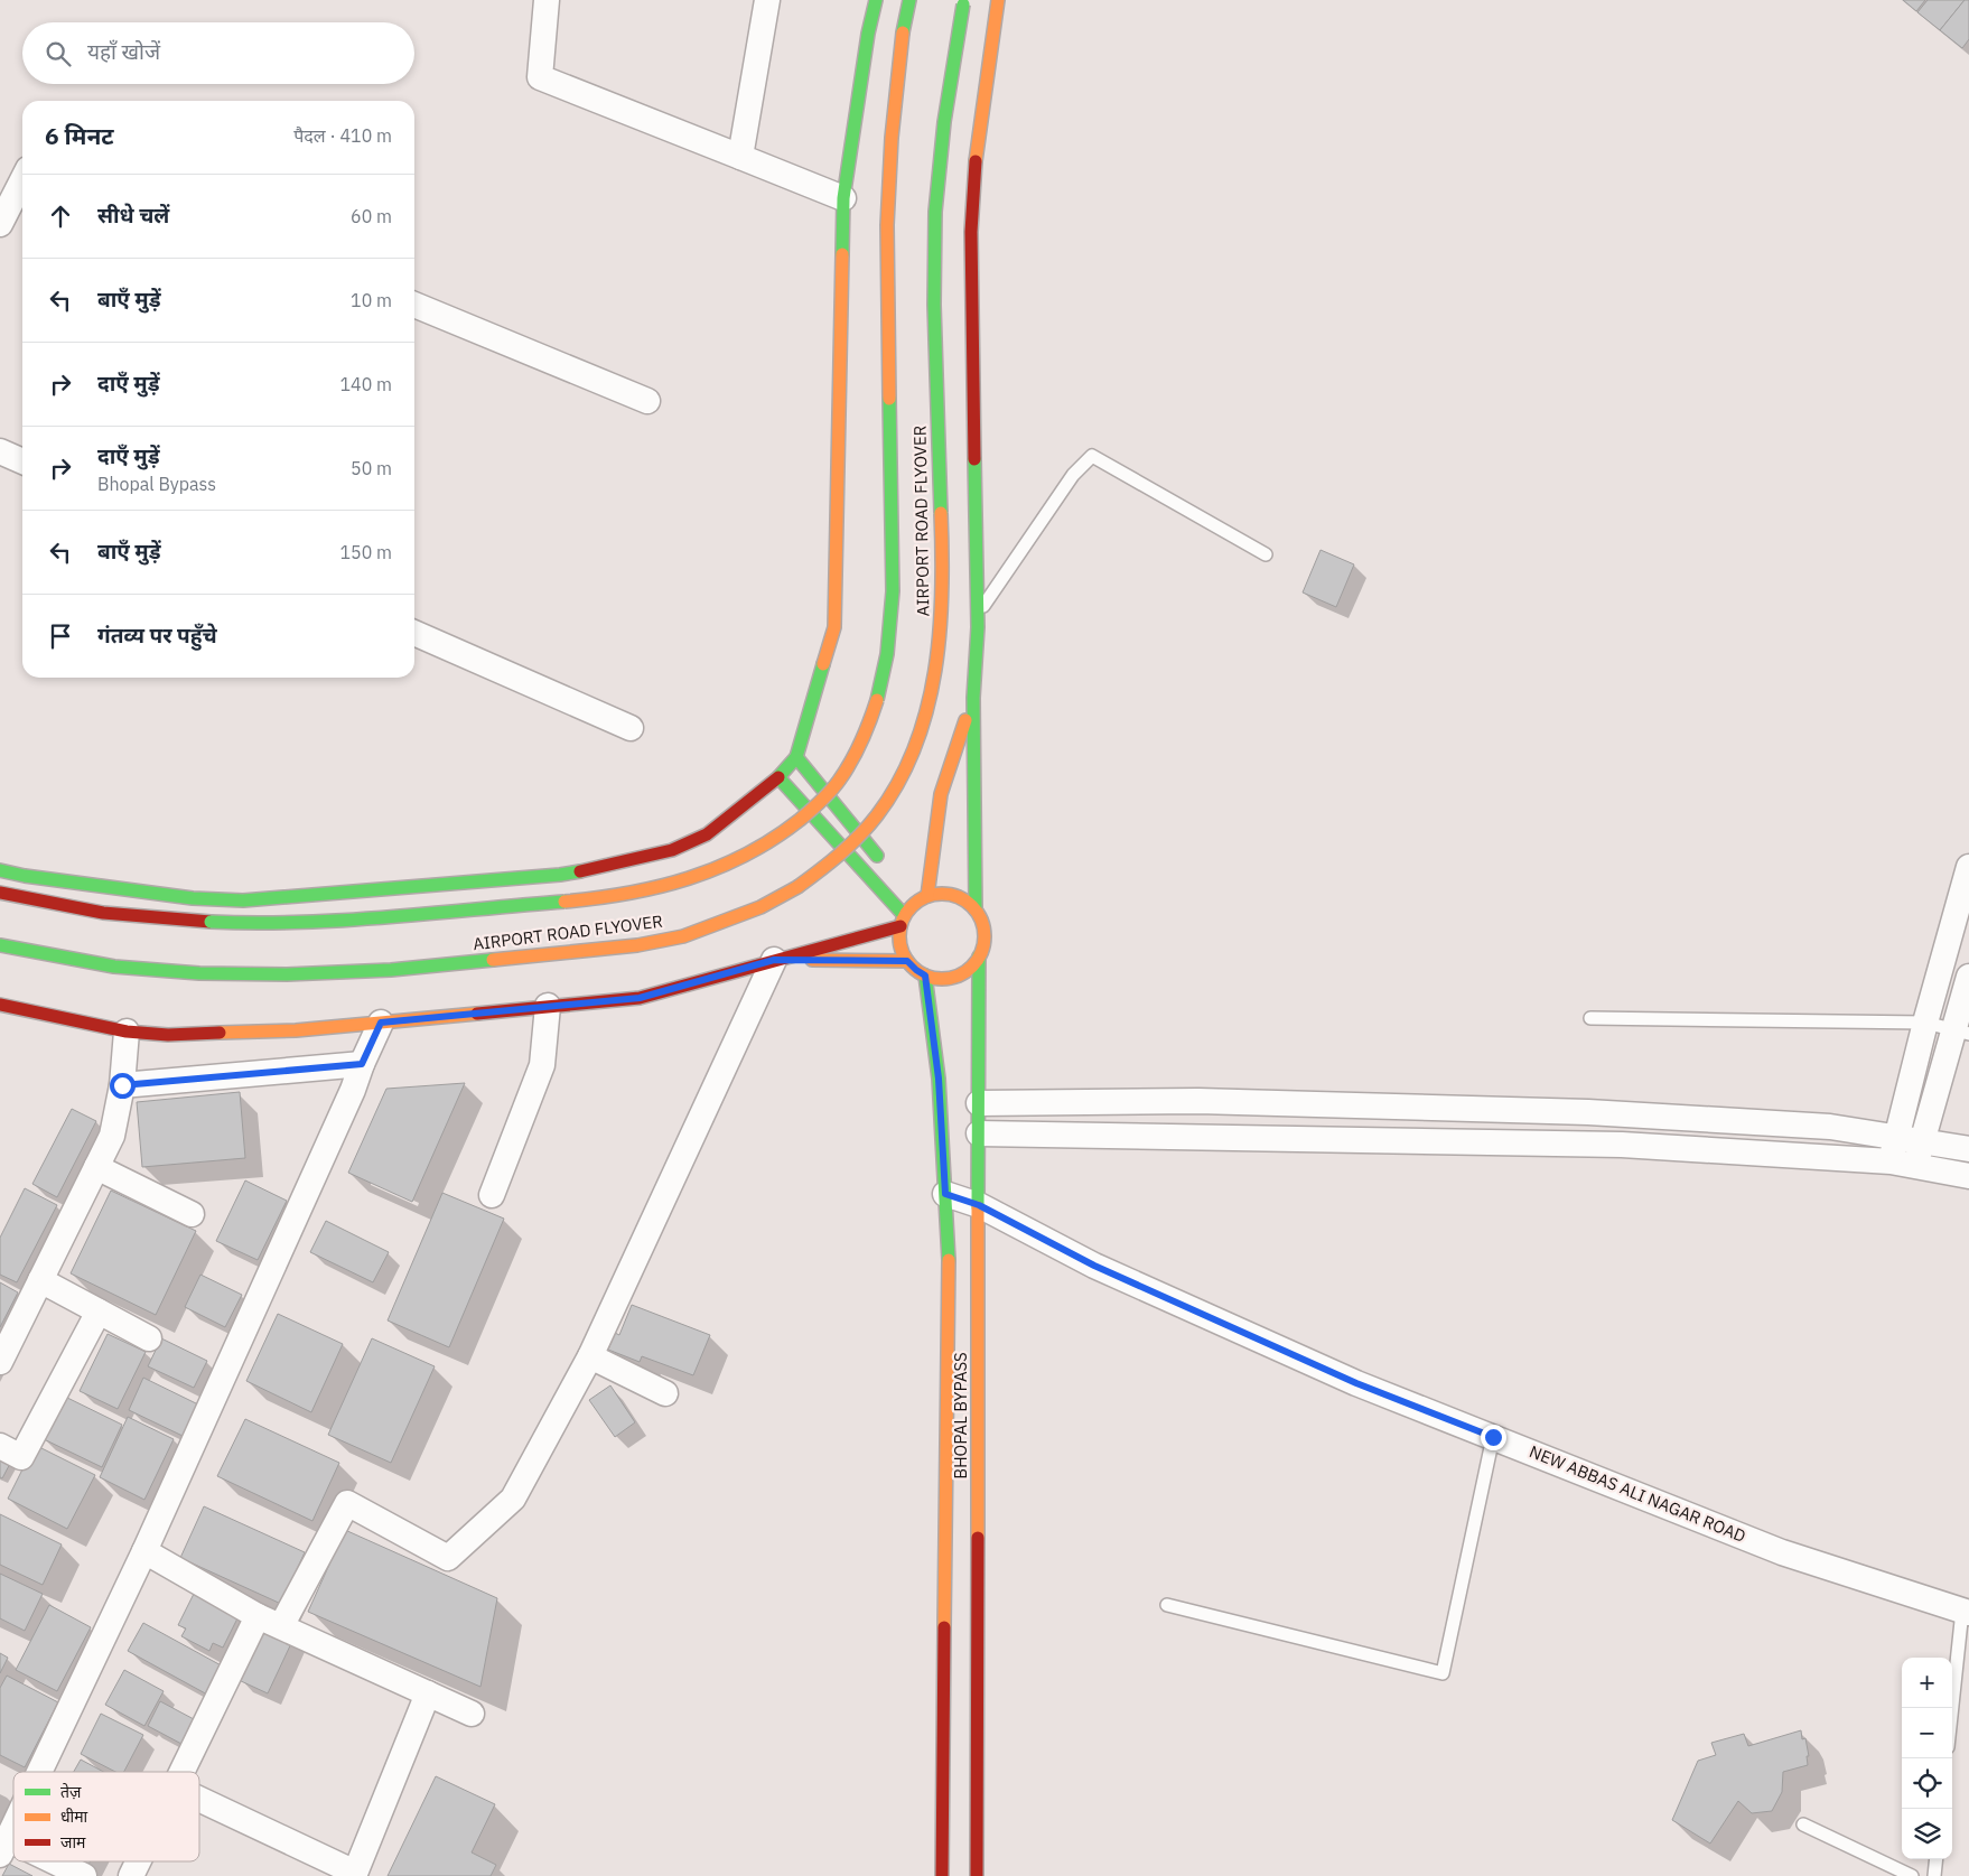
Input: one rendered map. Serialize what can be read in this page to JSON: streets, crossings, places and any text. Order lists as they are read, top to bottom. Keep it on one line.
{"streets":{"main road":["AIRPORT ROAD FLYOVER","BHOPAL BYPASS"],"street":["NEW ABBAS ALI NAGAR ROAD"]},"crossings":[["BHOPAL BYPASS","NEW ABBAS ALI NAGAR ROAD"]],"legend":["तेज़","धीमा","जाम"],"page":{"search":"यहाँ खोजें","heading":["6 मिनट","पैदल · 410 m"],"list":[["सीधे चलें","60 m"],["बाएँ मुड़ें","10 m"],["दाएँ मुड़ें","140 m"],["दाएँ मुड़ें","Bhopal Bypass","50 m"],["बाएँ मुड़ें","150 m"],"गंतव्य पर पहुँचे"],"map_buttons":["+","−"]}}
